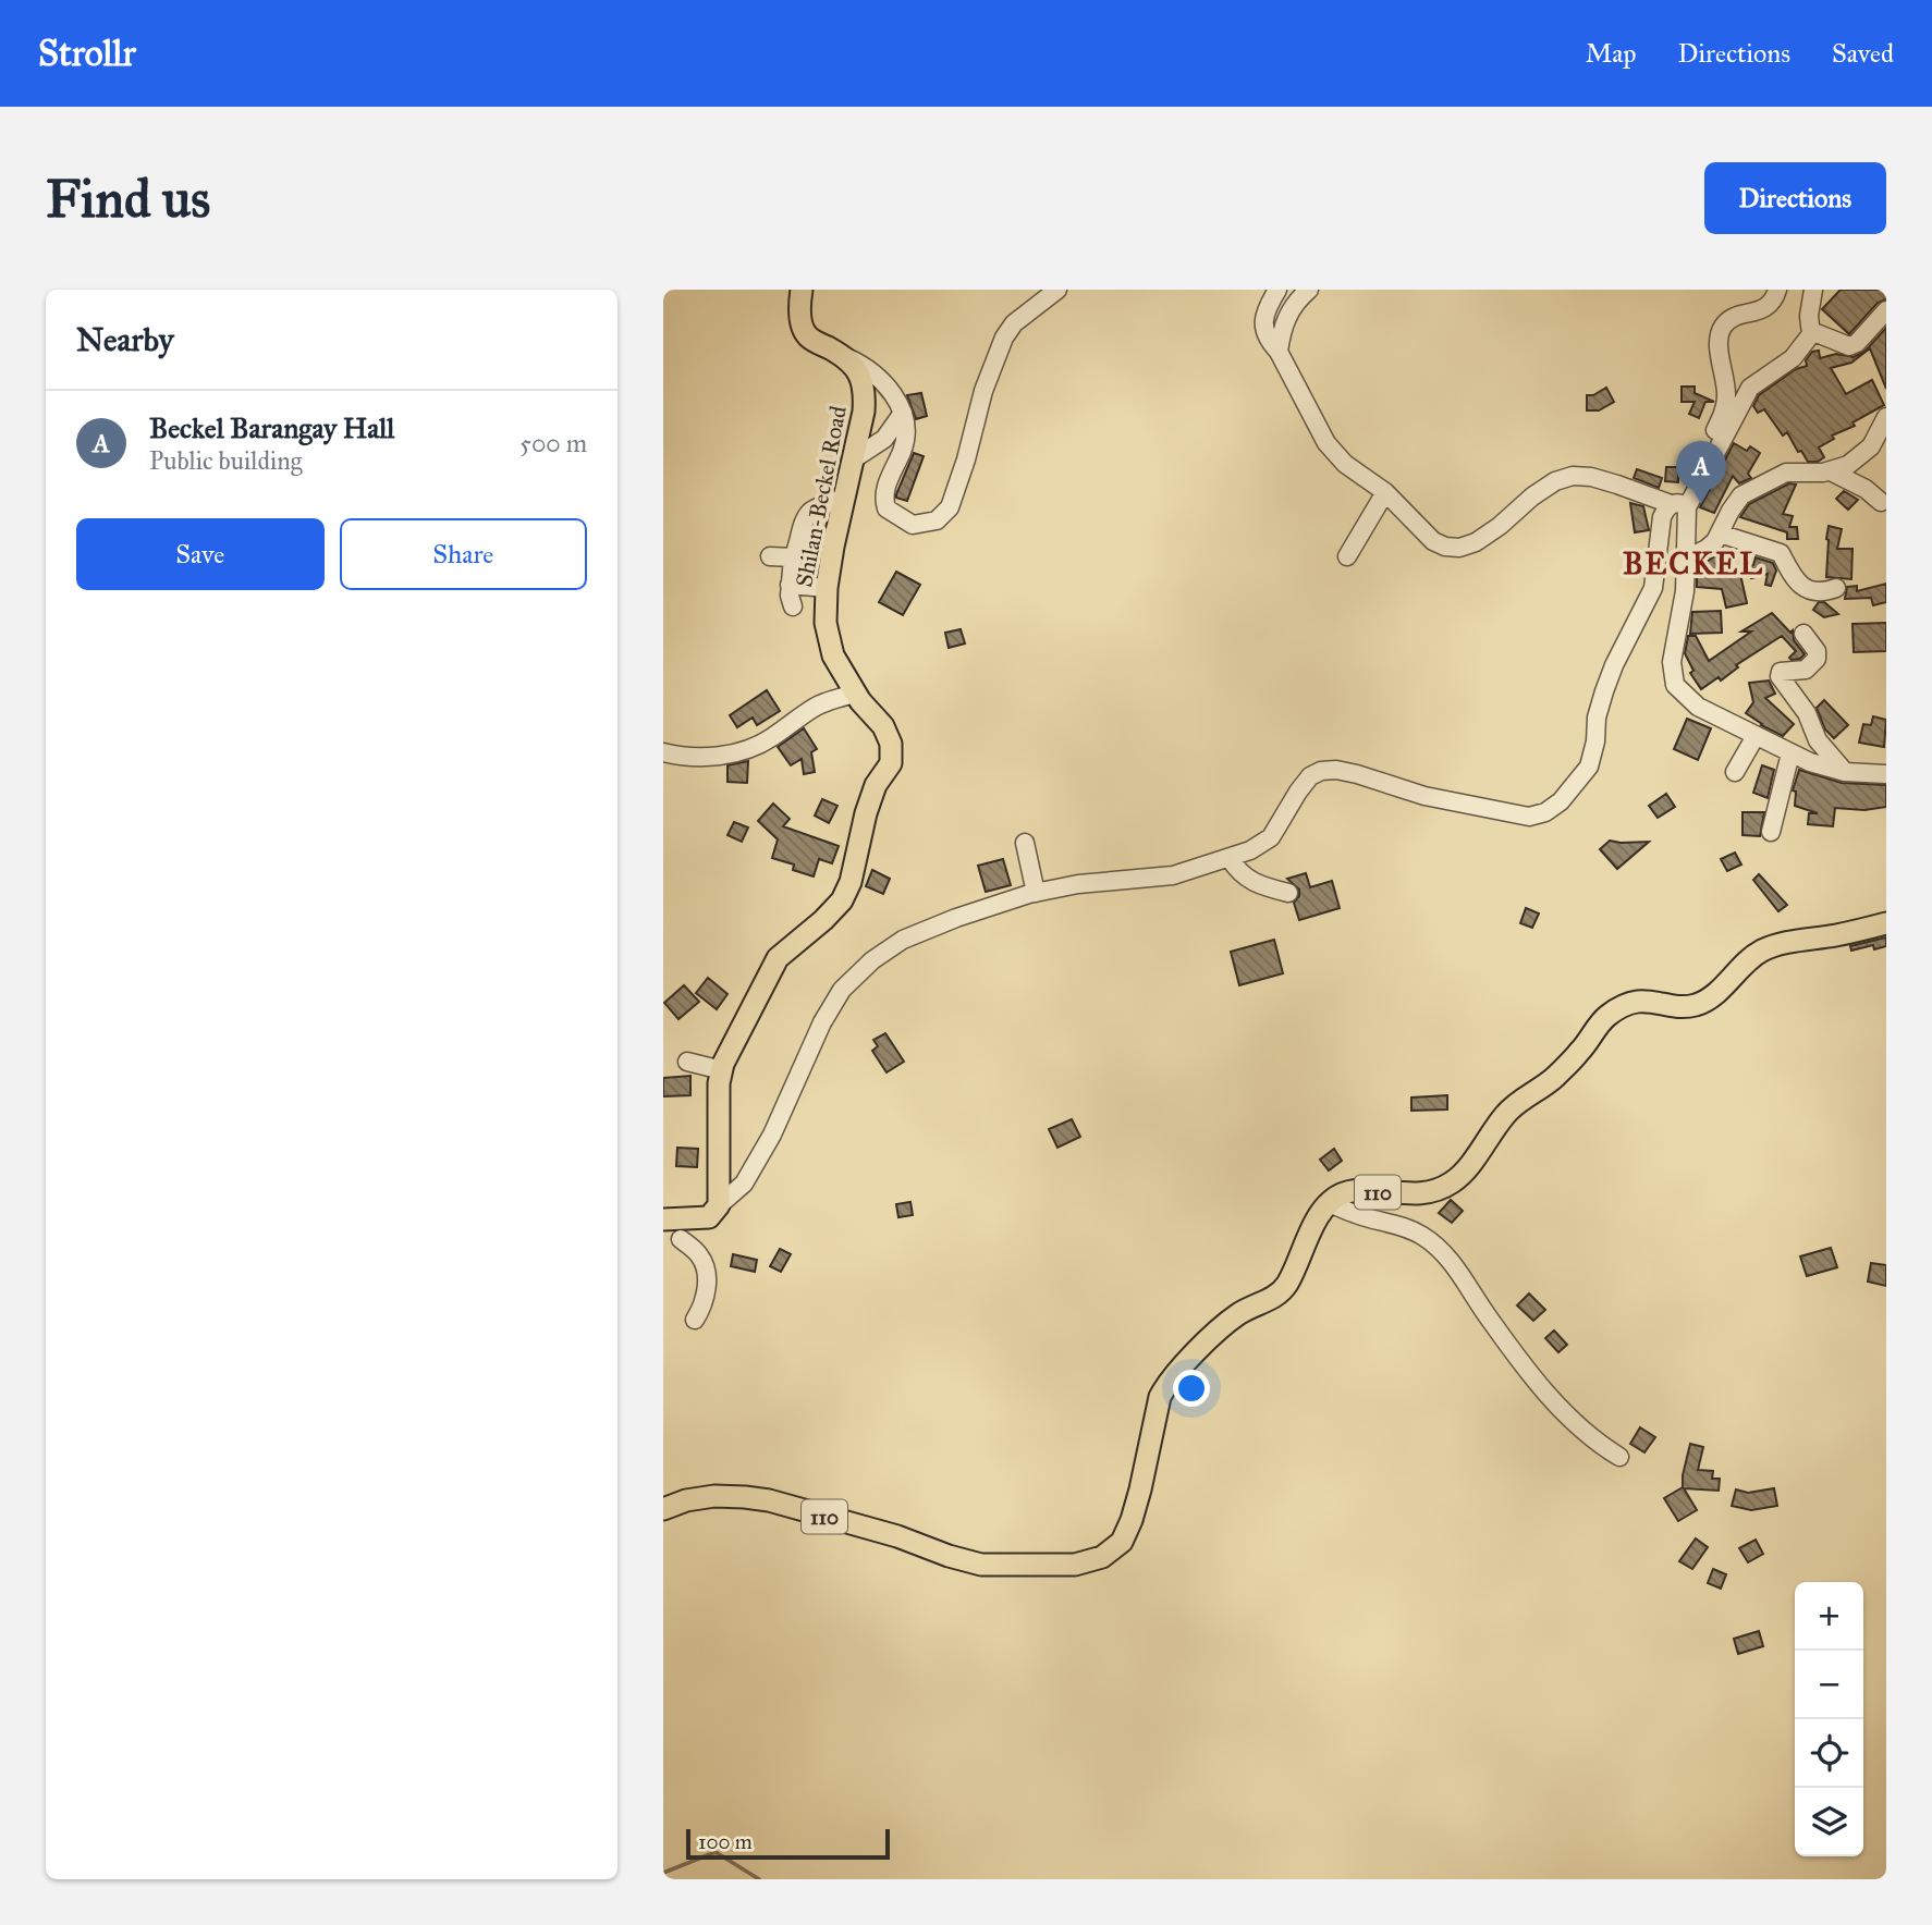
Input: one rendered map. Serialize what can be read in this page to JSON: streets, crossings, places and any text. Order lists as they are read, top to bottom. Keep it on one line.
{"streets":{"main road":["Shilan-Beckel Road","110"]},"districts":["BECKEL"],"scale_bar":"100 m","page":{"header":"Strollr","nav":["Map","Directions","Saved"],"buttons":["Directions",["Save","Share"]],"title":"Find us","heading":"Nearby","list":[{"mark":"A","name":"Beckel Barangay Hall","note":"Public building","value":"500 m"}],"pins":"A","map_buttons":["+","−"],"scale":"100 m"}}
